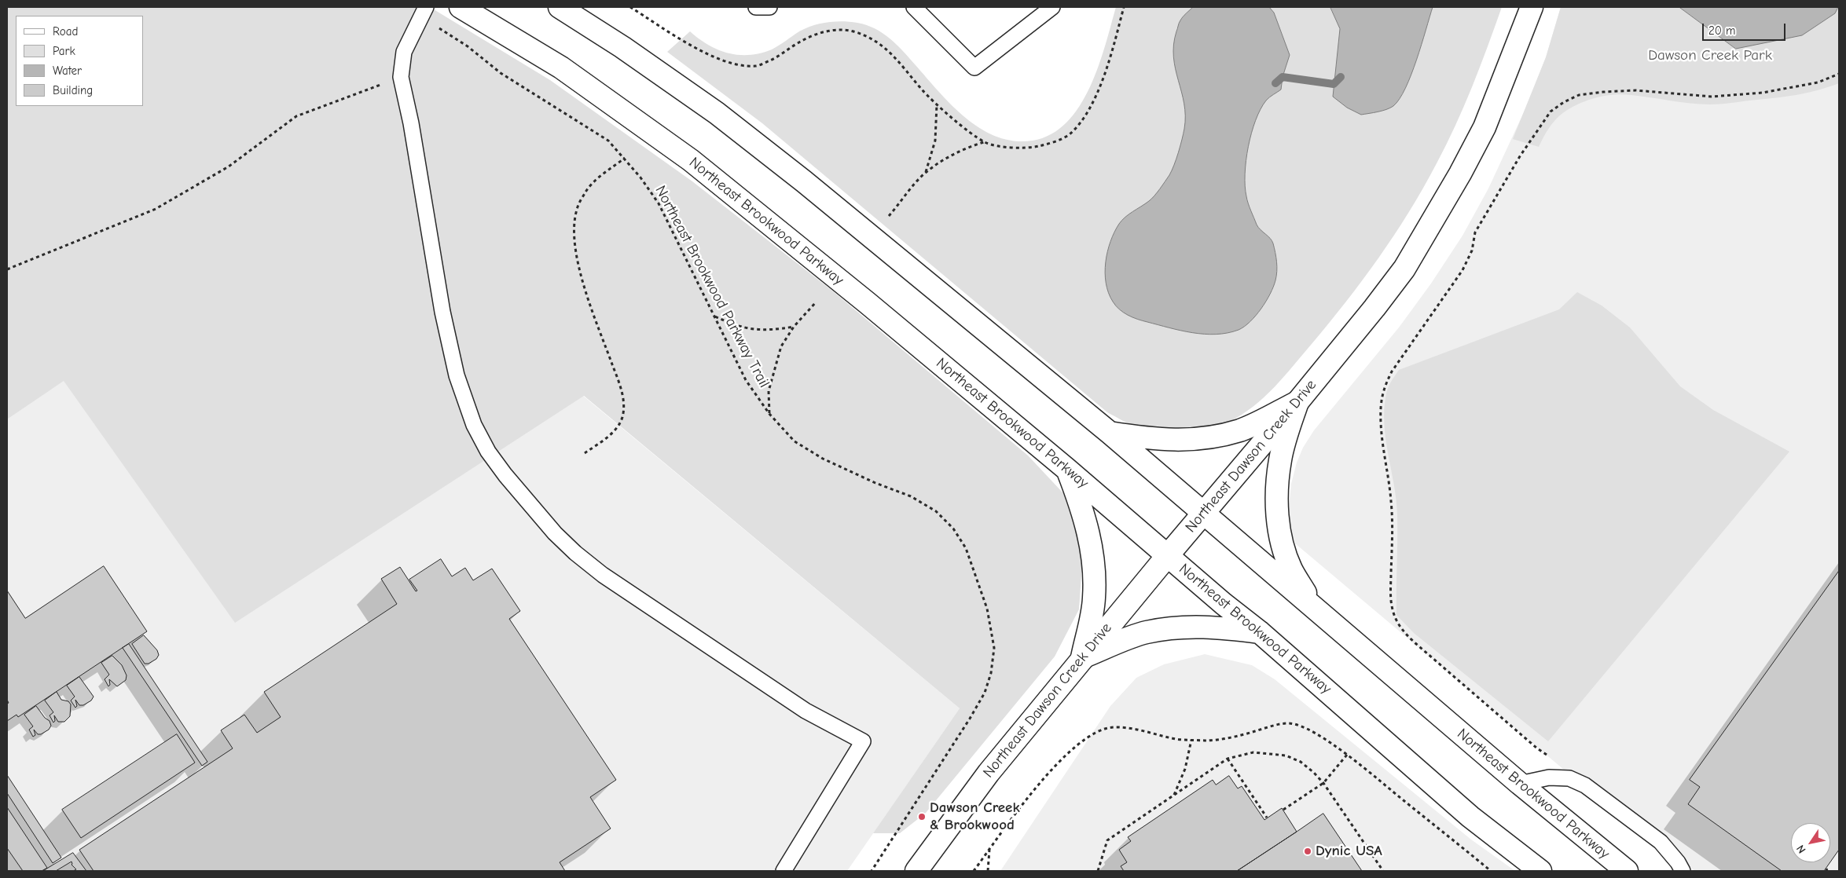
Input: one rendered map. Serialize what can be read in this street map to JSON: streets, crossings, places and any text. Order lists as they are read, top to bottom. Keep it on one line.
{"streets":{"main road":["Northeast Brookwood Parkway","Northeast Dawson Creek Drive"],"path":["Northeast Brookwood Parkway Trail"]},"crossings":[["Northeast Brookwood Parkway","Northeast Dawson Creek Drive"]],"parks":["Dawson Creek Park"],"places":["Dawson Creek & Brookwood","Dynic USA"],"legend":["Road","Park","Water","Building"],"scale_bar":"20 m","north":"bottom left"}
